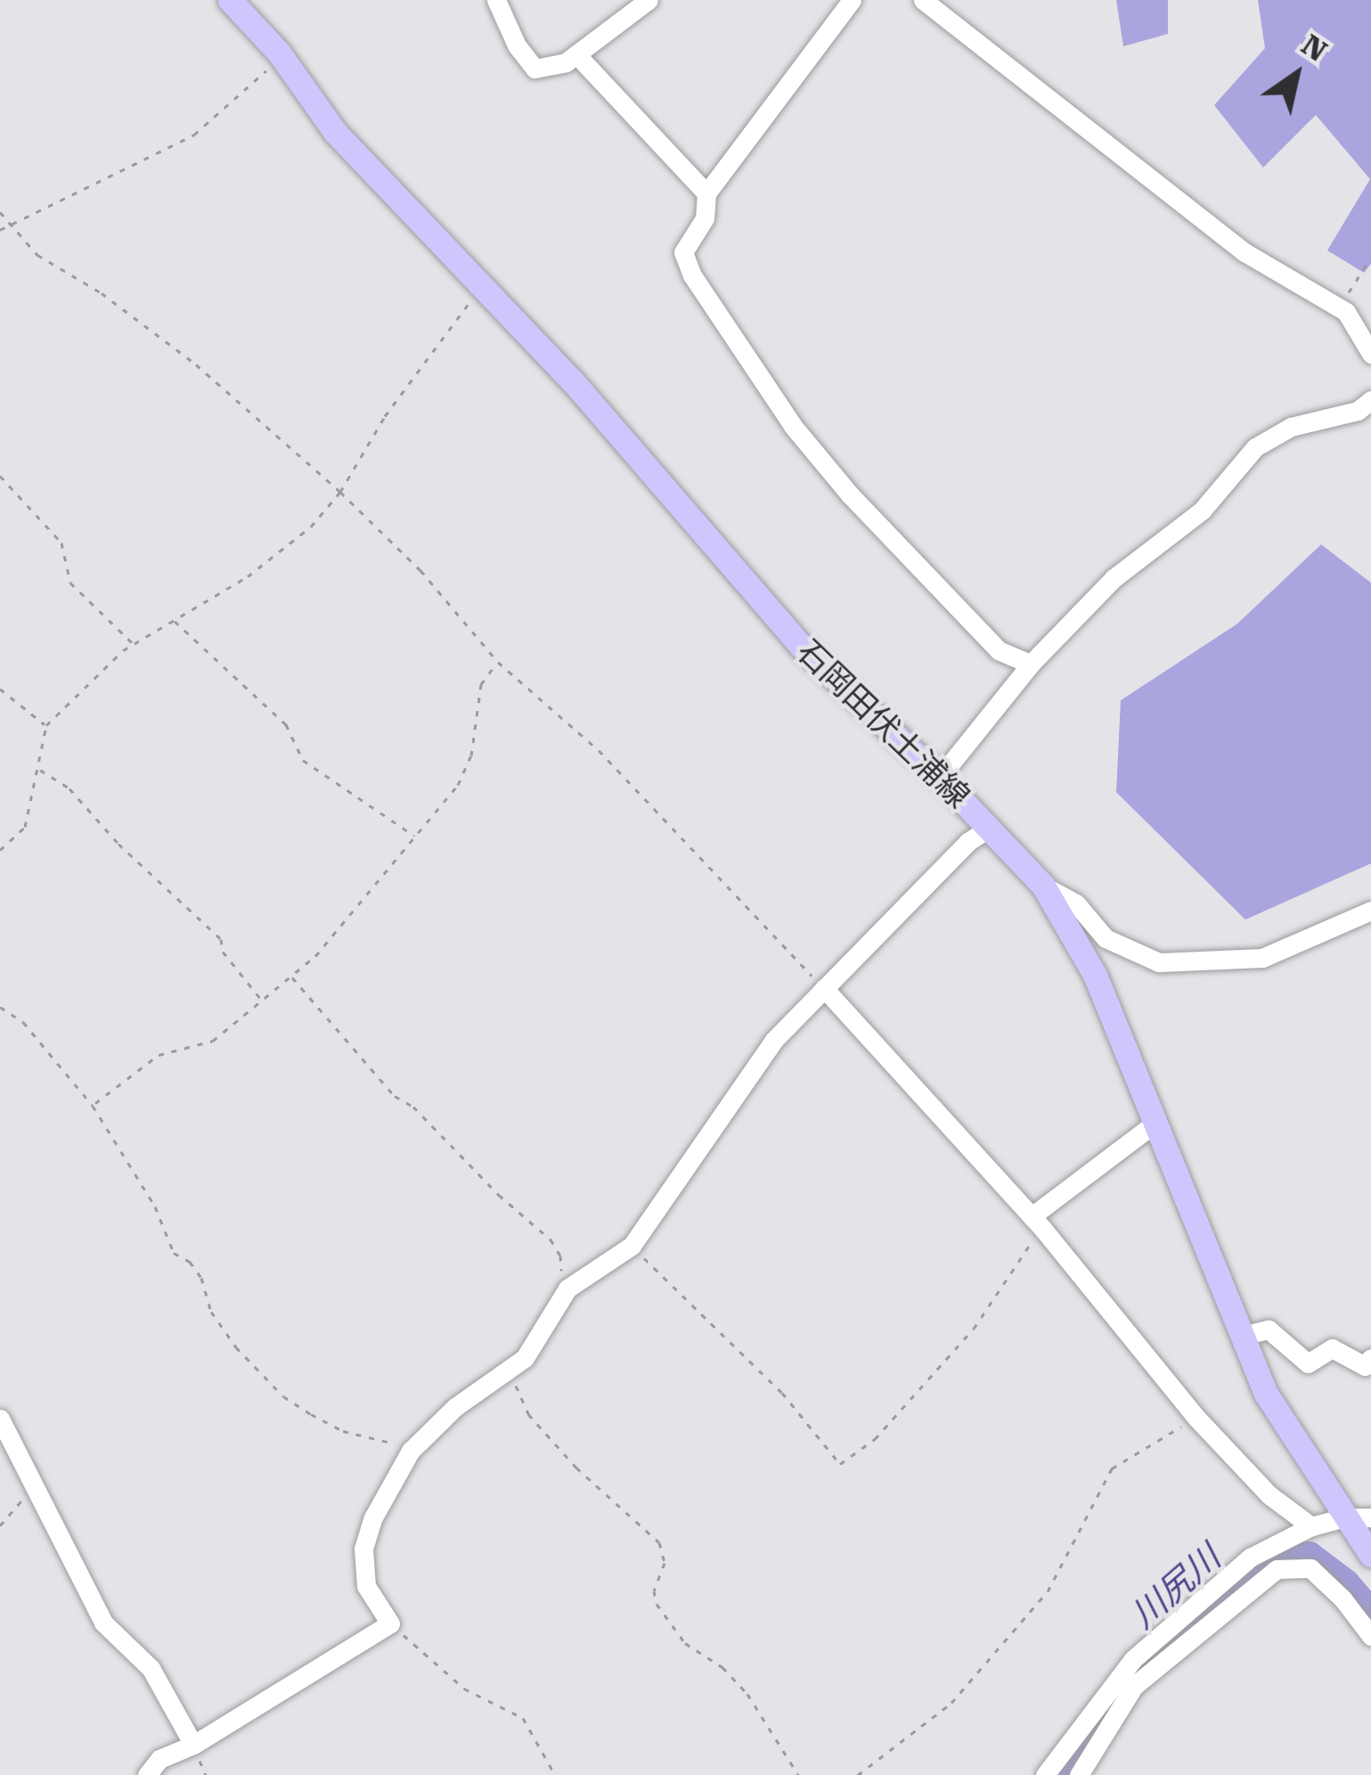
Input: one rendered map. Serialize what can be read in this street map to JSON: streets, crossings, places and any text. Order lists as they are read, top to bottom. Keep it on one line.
{"streets":{"main road":["石岡田伏土浦線"]},"water":["川尻川"],"north":"top right"}
